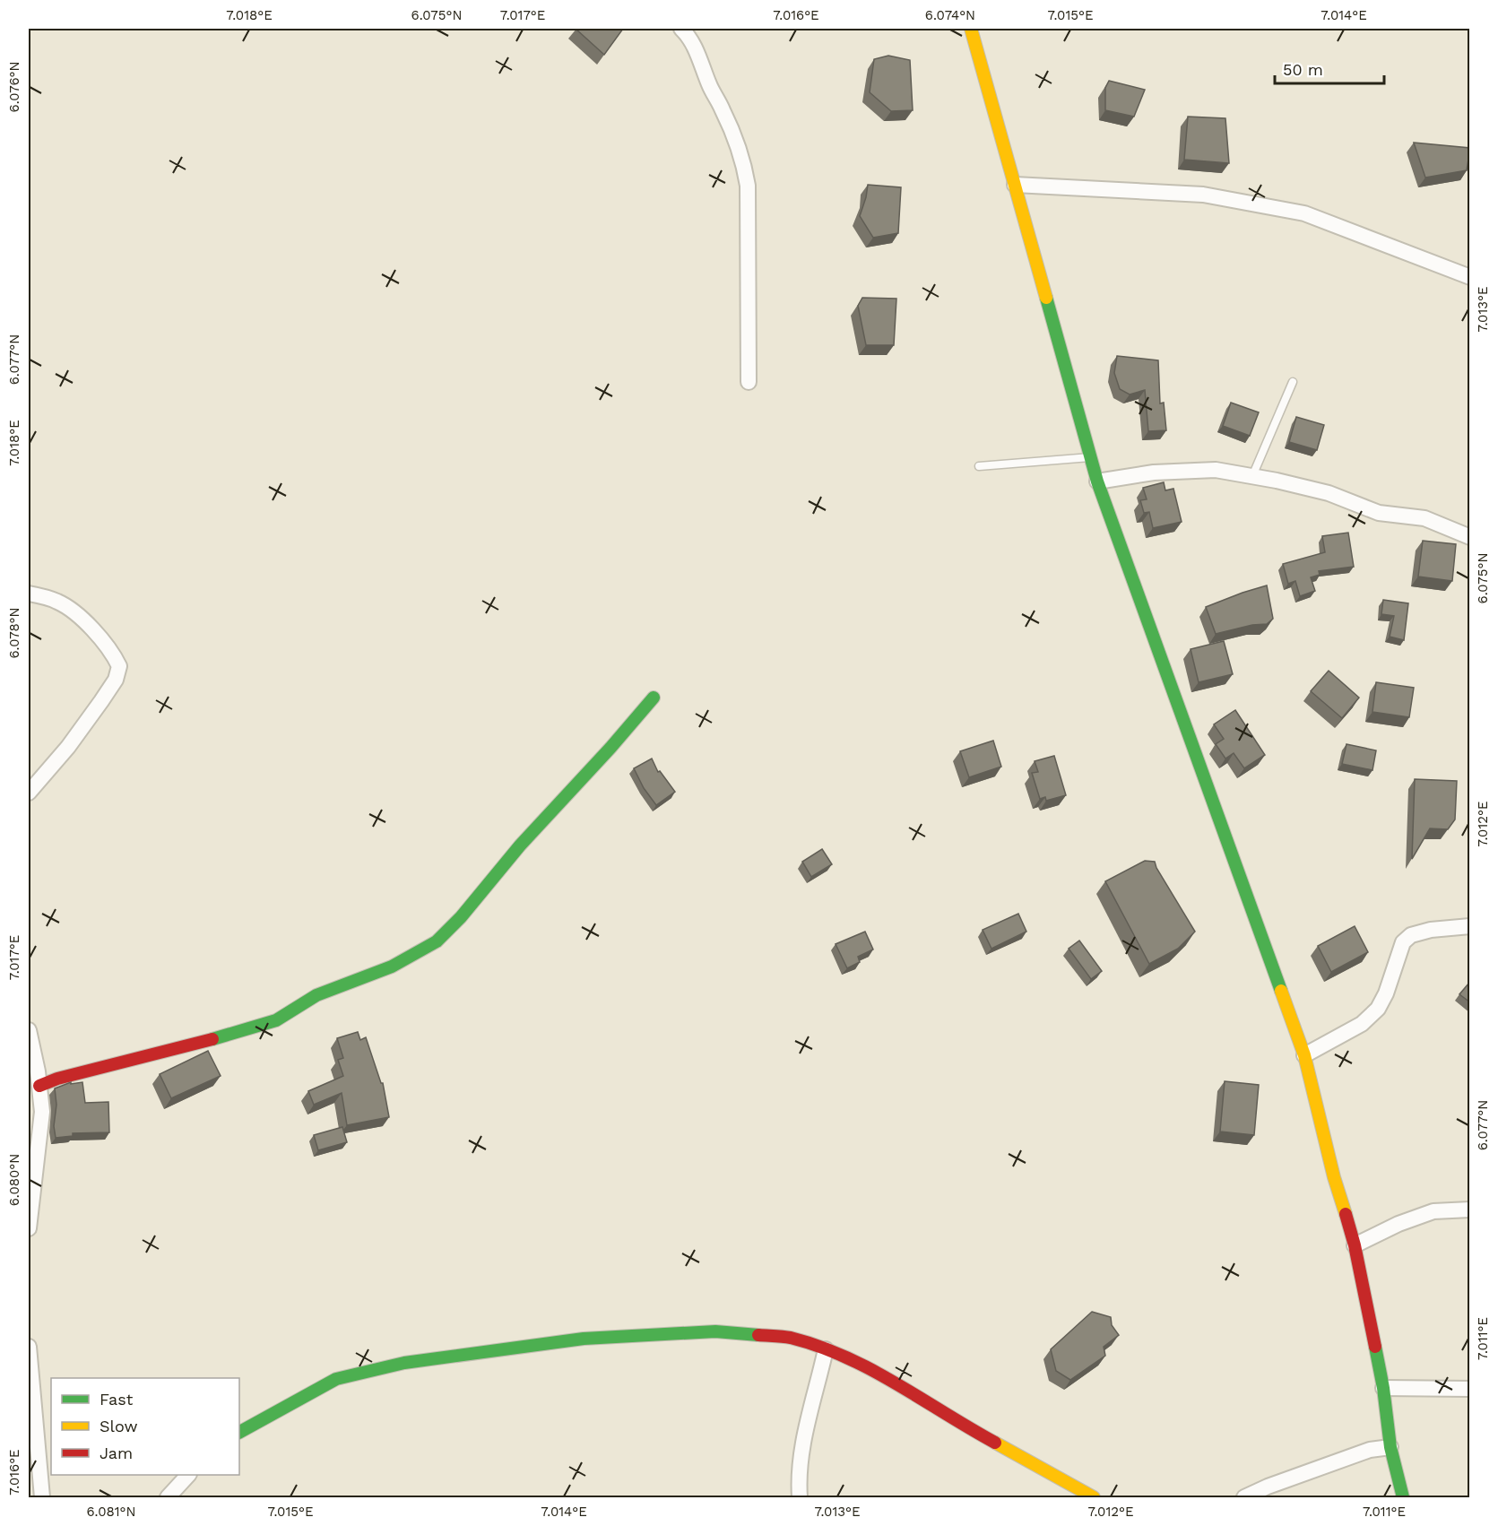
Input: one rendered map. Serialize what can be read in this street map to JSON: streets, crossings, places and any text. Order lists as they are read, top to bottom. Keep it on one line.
{"legend":["Fast","Slow","Jam"],"scale_bar":"50 m","coordinates":["7.018°E","6.075°N","7.017°E","7.016°E","6.074°N","7.015°E","7.014°E","6.076°N","7.013°E","6.077°N","6.078°N","7.012°E","6.080°N","7.011°E","6.081°N"]}
